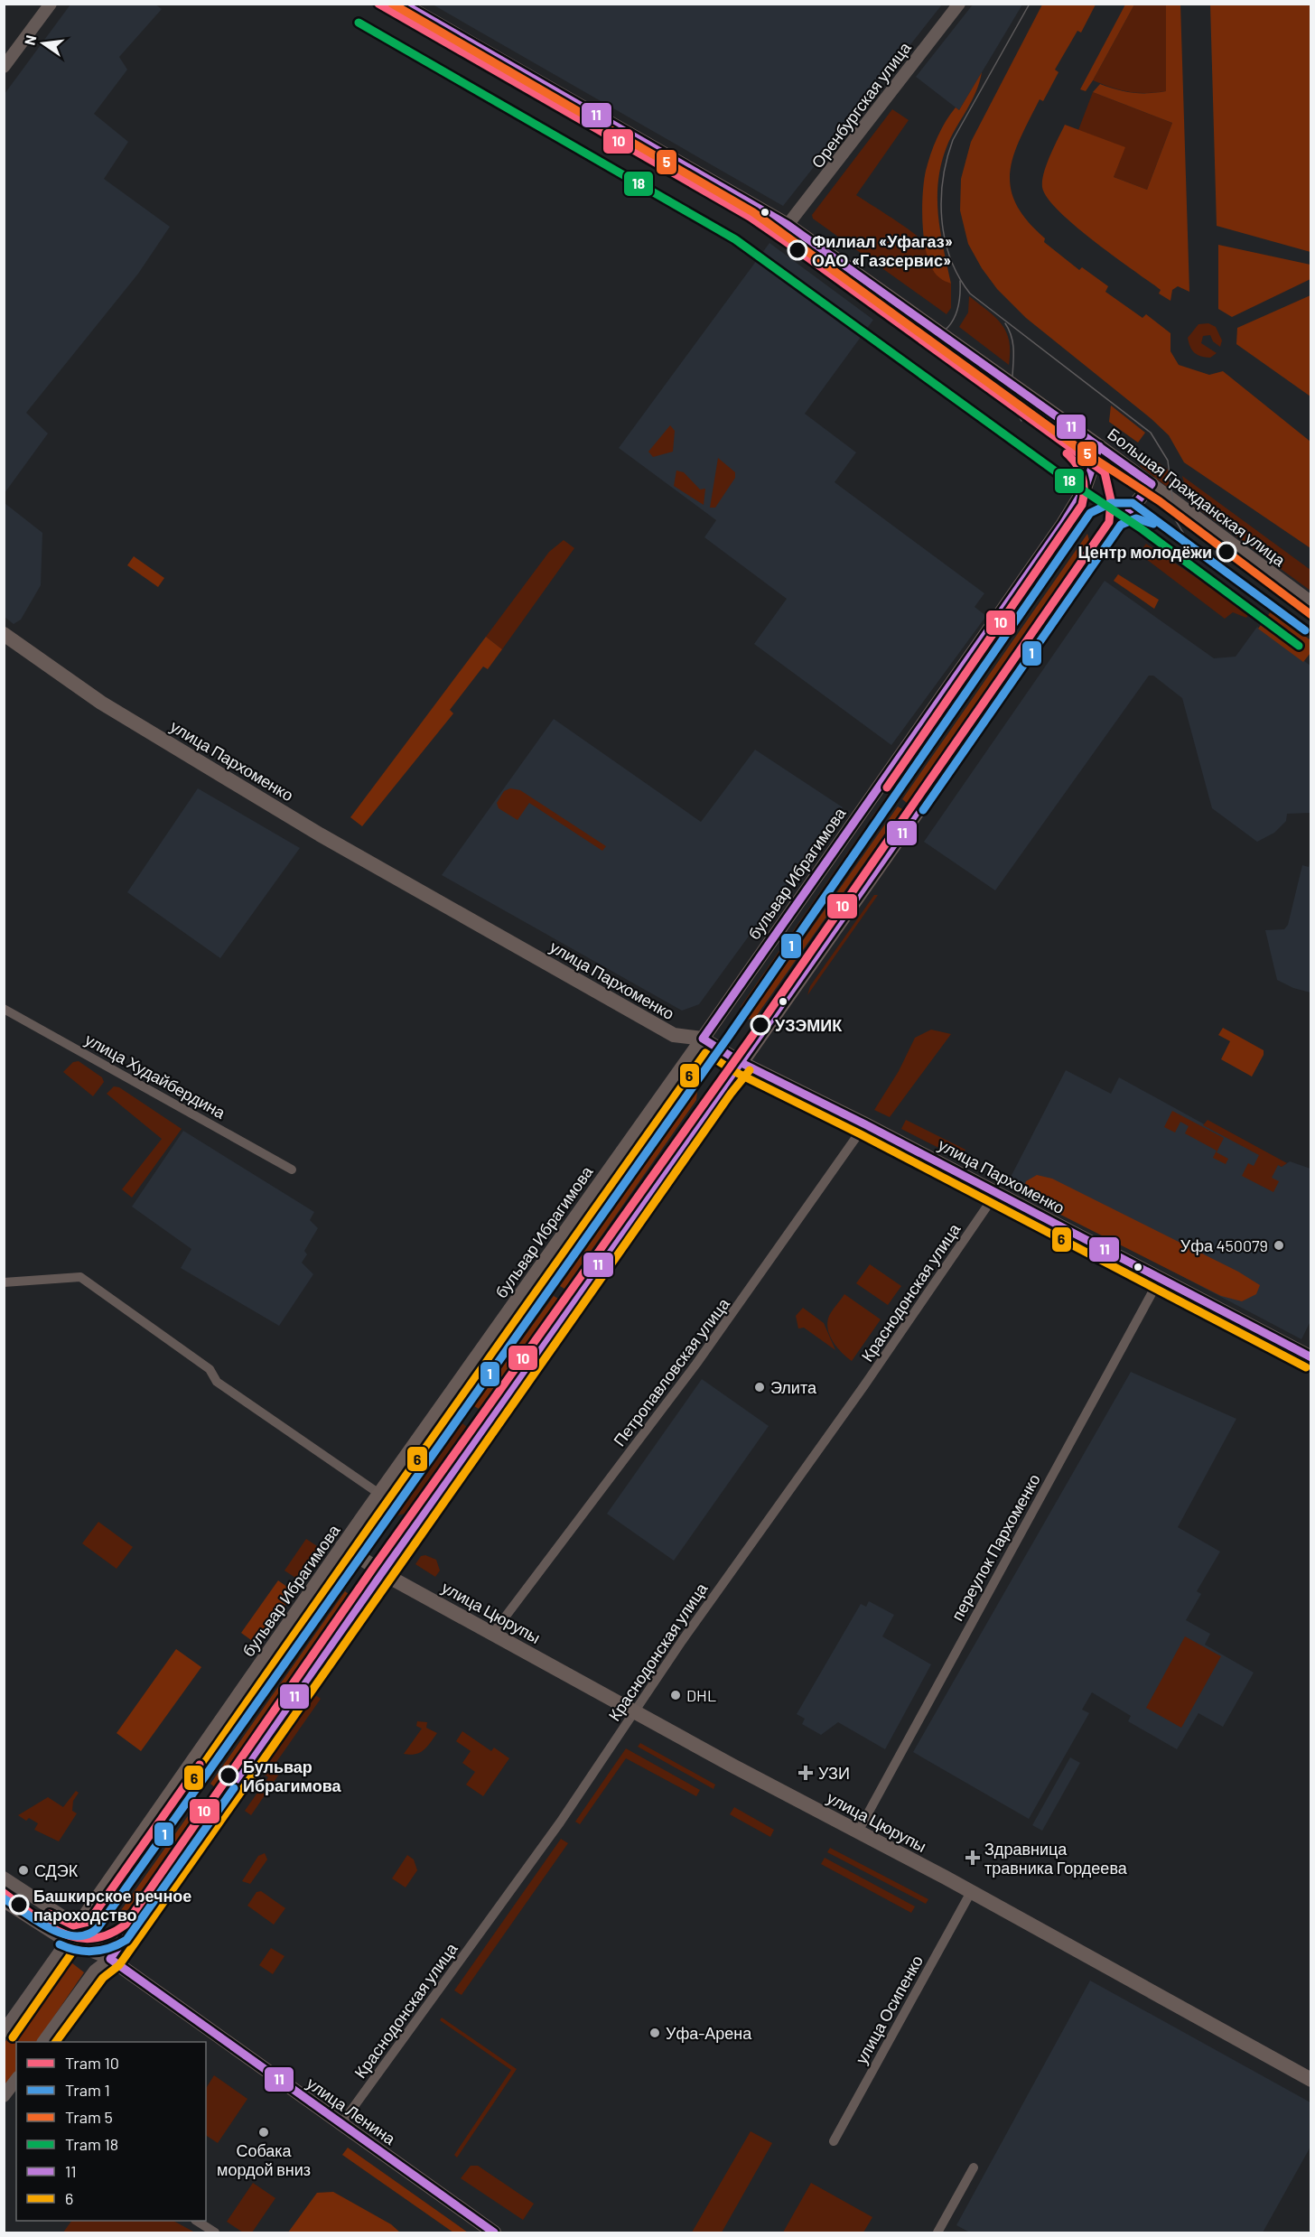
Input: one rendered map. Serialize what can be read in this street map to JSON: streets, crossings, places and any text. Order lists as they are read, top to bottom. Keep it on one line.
{"streets":{"main road":["Большая Гражданская улица","улица Пархоменко","бульвар Ибрагимова","улица Цюрупы","улица Ленина"],"street":["Оренбургская улица","улица Худайбердина","Краснодонская улица","Петропавловская улица","переулок Пархоменко","улица Осипенко"]},"crossings":[["Оренбургская улица","Большая Гражданская улица"],["Большая Гражданская улица","бульвар Ибрагимова"],["улица Пархоменко","бульвар Ибрагимова"],["улица Пархоменко","Краснодонская улица"],["улица Пархоменко","Петропавловская улица"],["улица Пархоменко","переулок Пархоменко"],["бульвар Ибрагимова","улица Цюрупы"],["бульвар Ибрагимова","улица Ленина"],["Краснодонская улица","улица Цюрупы"],["Краснодонская улица","улица Ленина"],["Петропавловская улица","улица Цюрупы"],["переулок Пархоменко","улица Цюрупы"],["улица Цюрупы","улица Осипенко"]],"places":{"other":["Филиал «Уфагаз» ОАО «Газсервис»","Центр молодёжи","УЗЭМИК","Уфа 450079","Элита","DHL","Бульвар Ибрагимова","СДЭК","Башкирское речное пароходство","Уфа-Арена","Собака мордой вниз"],"health":["УЗИ","Здравница травника Гордеева"]},"lines":["tram line 10","tram line 5","transit line 11","tram line 18","tram line 1","transit line 6"],"legend":["Tram 10","Tram 1","Tram 5","Tram 18","11","6"],"north":"left"}
